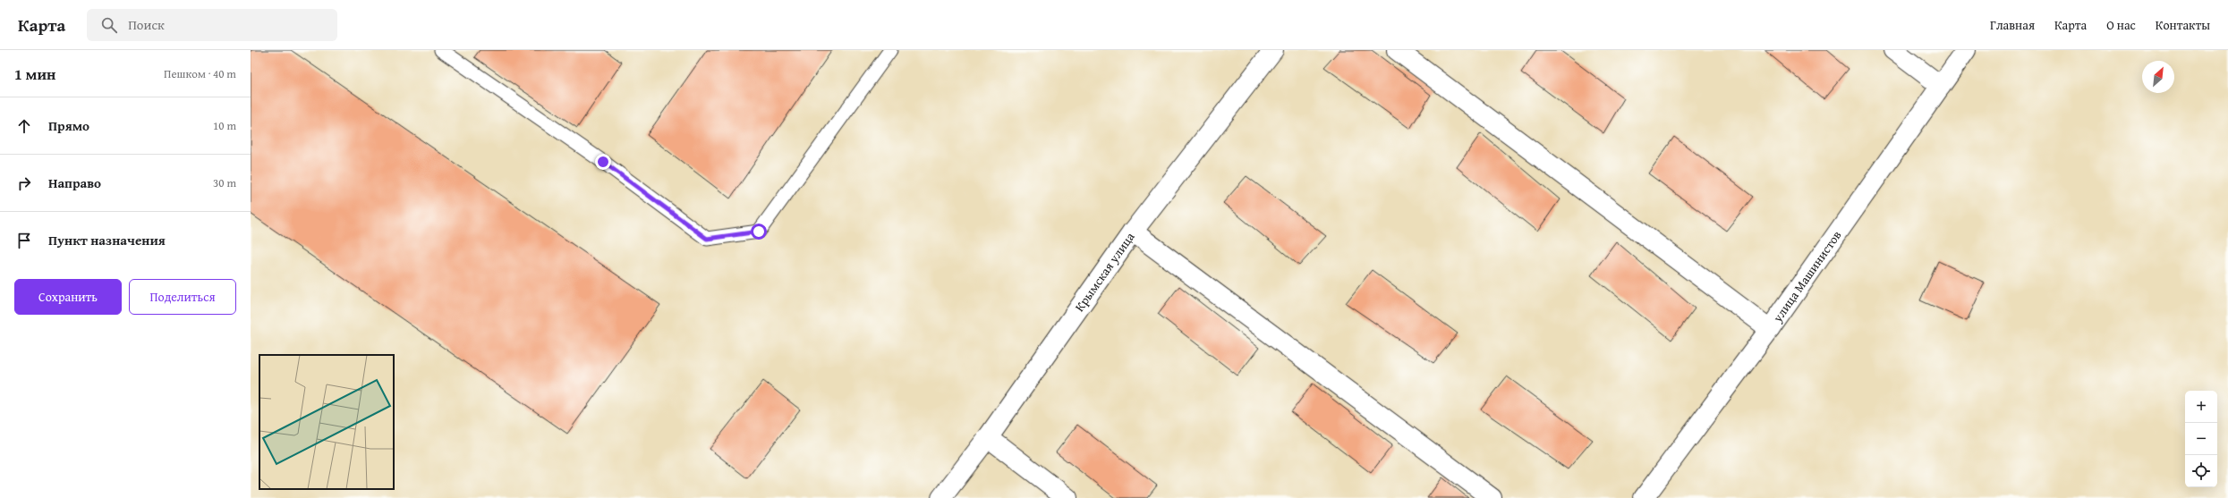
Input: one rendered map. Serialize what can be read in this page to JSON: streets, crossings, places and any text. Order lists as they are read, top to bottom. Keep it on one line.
{"streets":{"street":["Крымская улица","улица Машинистов"]},"north":"top right","page":{"header":"Карта","search":"Поиск","nav":["Главная","Карта","О нас","Контакты"],"heading":["1 мин","Пешком · 40 m"],"list":[["Прямо","10 m"],["Направо","30 m"],"Пункт назначения"],"buttons":["Сохранить","Поделиться"],"map_buttons":["+","−"]}}
